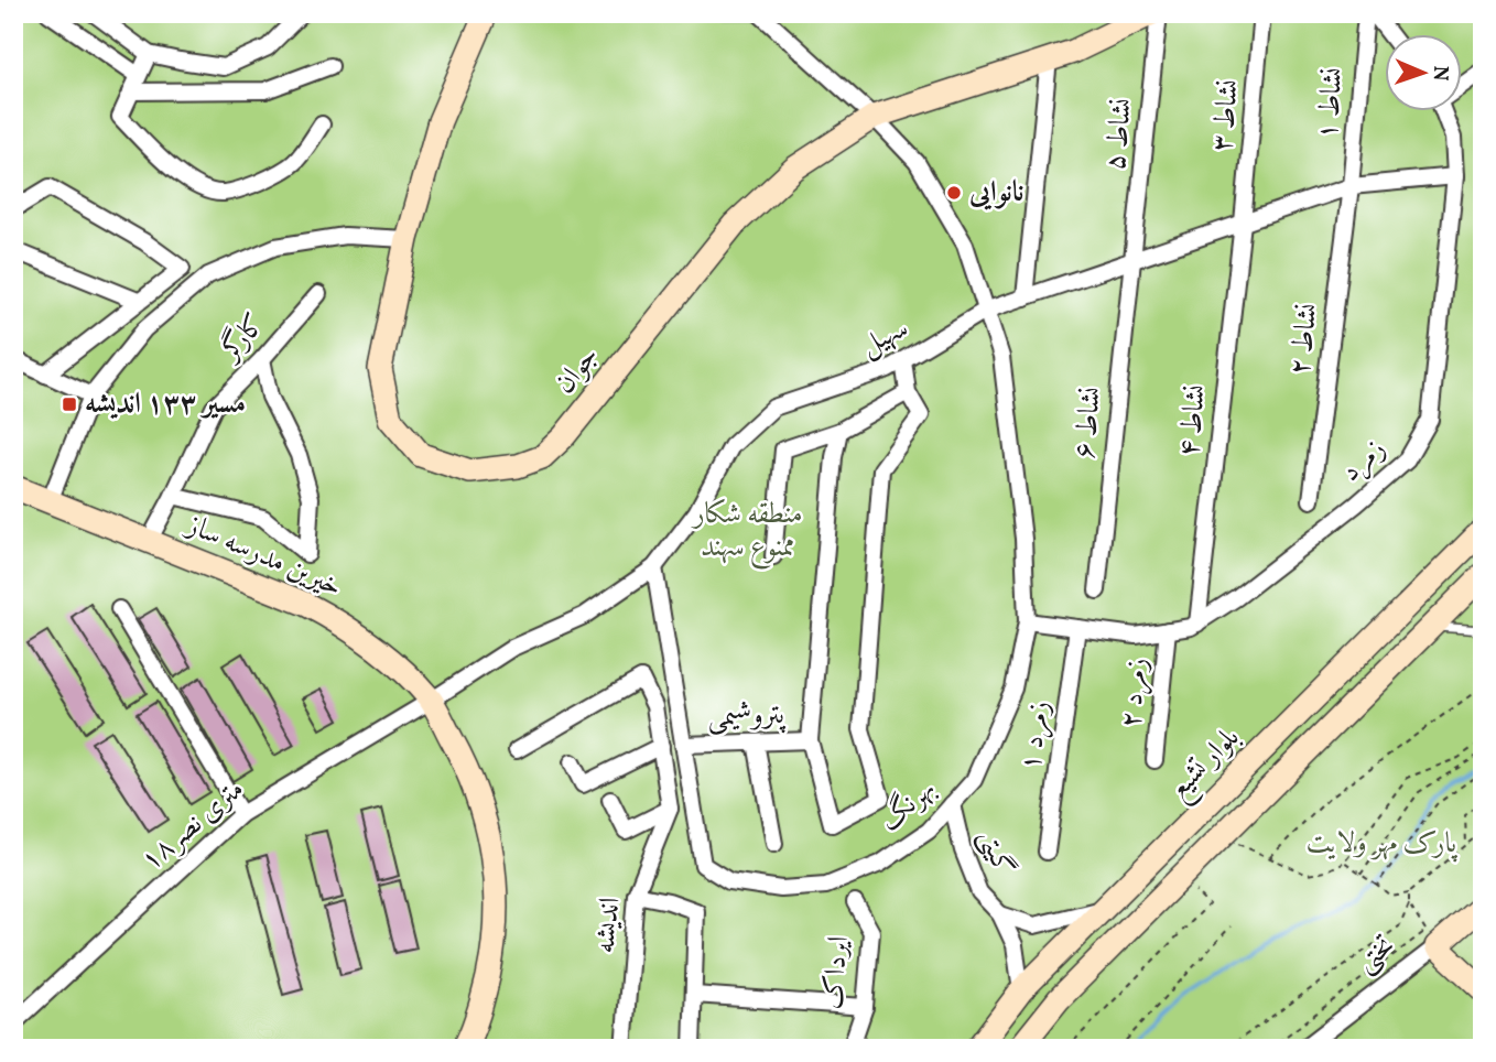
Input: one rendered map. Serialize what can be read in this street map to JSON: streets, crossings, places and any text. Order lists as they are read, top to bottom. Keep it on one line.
{"streets":{"street":["نشاط ۱","نشاط ۳","نشاط ۵","کارگر","سهیل","نشاط ۲","جوان","نشاط ۴","نشاط ۶","زمرد","خیرین مدرسه ساز","زمرد ۲","پتروشیمی","زمرد ۱","بلوار تشیع","بهرنگ","۱۸متری نصر","گیتی","اندیشه","تختی","ایرداک"]},"crossings":[["نشاط ۱","سهیل"],["نشاط ۱","نشاط ۲"],["نشاط ۳","سهیل"],["نشاط ۳","نشاط ۴"],["نشاط ۵","سهیل"],["نشاط ۵","نشاط ۶"],["کارگر","خیرین مدرسه ساز"],["سهیل","نشاط ۲"],["سهیل","نشاط ۴"],["سهیل","نشاط ۶"],["سهیل","زمرد"],["سهیل","خیرین مدرسه ساز"],["سهیل","بهرنگ"],["سهیل","۱۸متری نصر"],["جوان","بهرنگ"],["نشاط ۴","زمرد"],["زمرد","زمرد ۲"],["زمرد","زمرد ۱"],["زمرد","بهرنگ"],["خیرین مدرسه ساز","۱۸متری نصر"],["پتروشیمی","بهرنگ"],["بلوار تشیع","گیتی"],["بهرنگ","گیتی"]],"parks":["منطقه شکار ممنوع سهند","پارک مهر ولایت"],"places":{"other":["نانوایی"],"transit":["مسیر ۱۳۳ اندیشه"]},"north":"right"}
